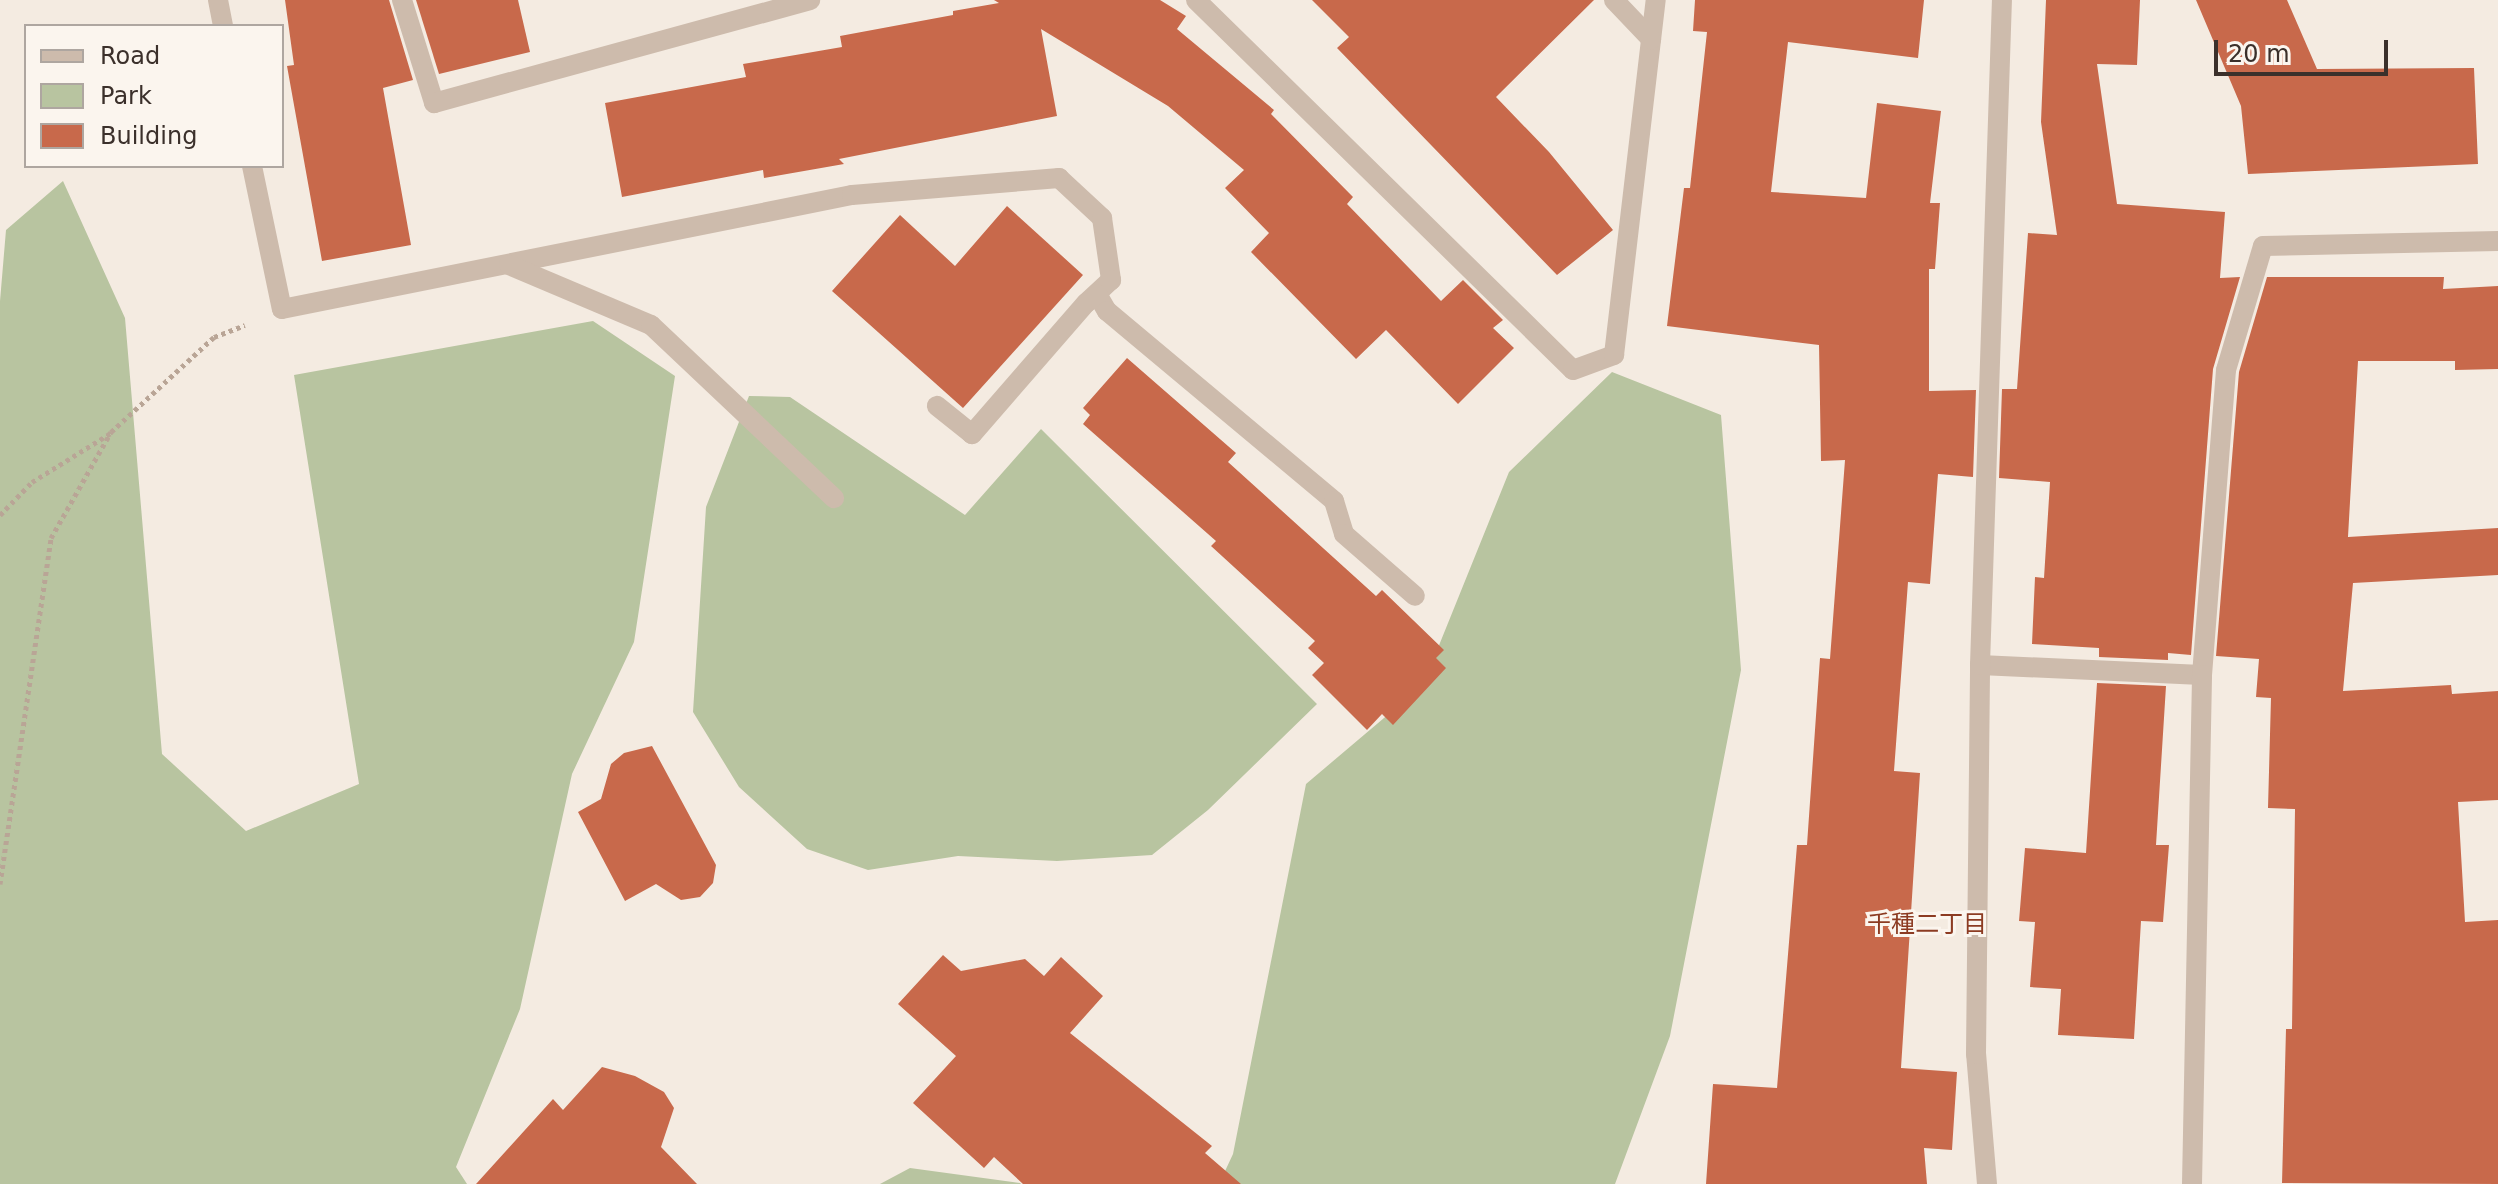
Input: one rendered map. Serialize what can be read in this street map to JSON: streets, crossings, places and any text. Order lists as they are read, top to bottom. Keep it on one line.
{"districts":["千種二丁目"],"legend":["Road","Park","Building"],"scale_bar":"20 m"}
